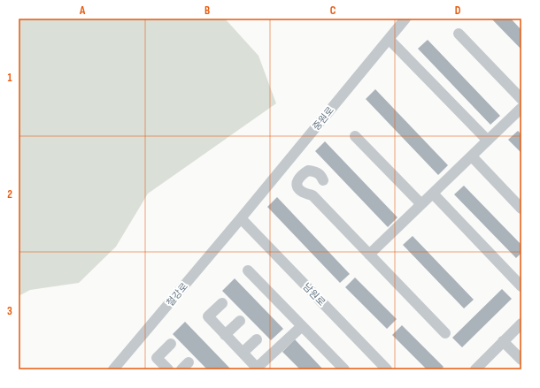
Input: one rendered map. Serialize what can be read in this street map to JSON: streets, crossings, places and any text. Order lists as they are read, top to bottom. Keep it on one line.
{"streets":{"street":["중원로","철강로","남원로"]},"crossings":[["중원로","철강로"],["중원로","남원로"],["철강로","남원로"]],"grid":{"columns":["A","B","C","D"],"rows":["1","2","3"]}}
